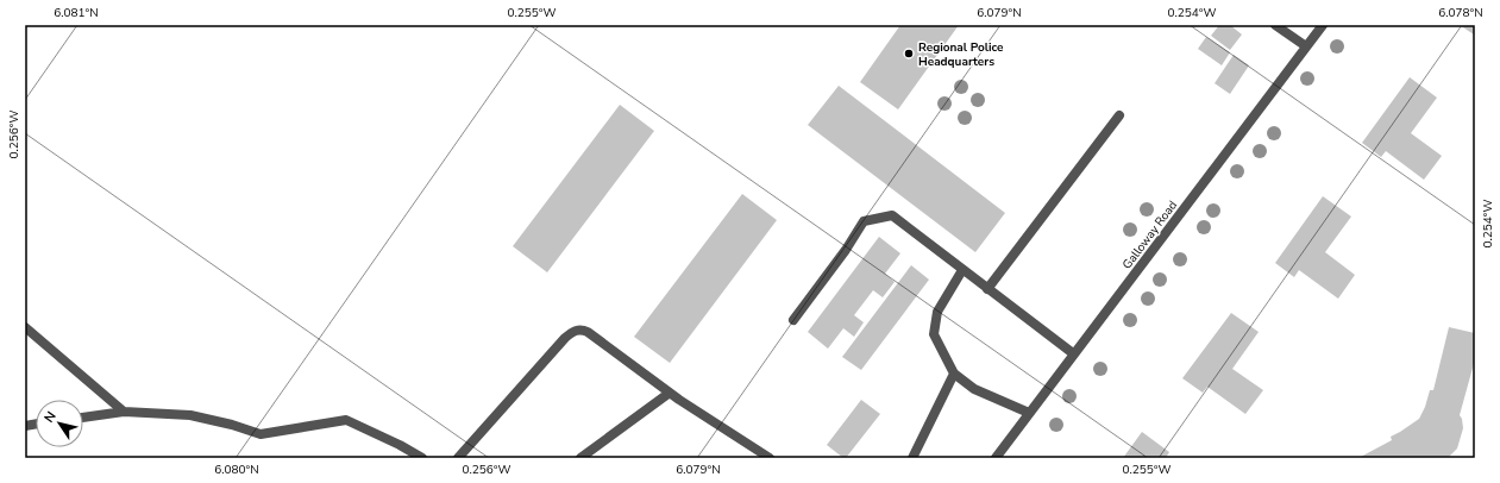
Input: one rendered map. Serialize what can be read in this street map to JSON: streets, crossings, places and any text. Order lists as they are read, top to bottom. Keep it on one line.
{"streets":{"street":["Galloway Road"]},"places":["Regional Police Headquarters"],"north":"top left","coordinates":["6.081°N","0.255°W","6.079°N","0.254°W","6.078°N","0.256°W","6.080°N"]}
